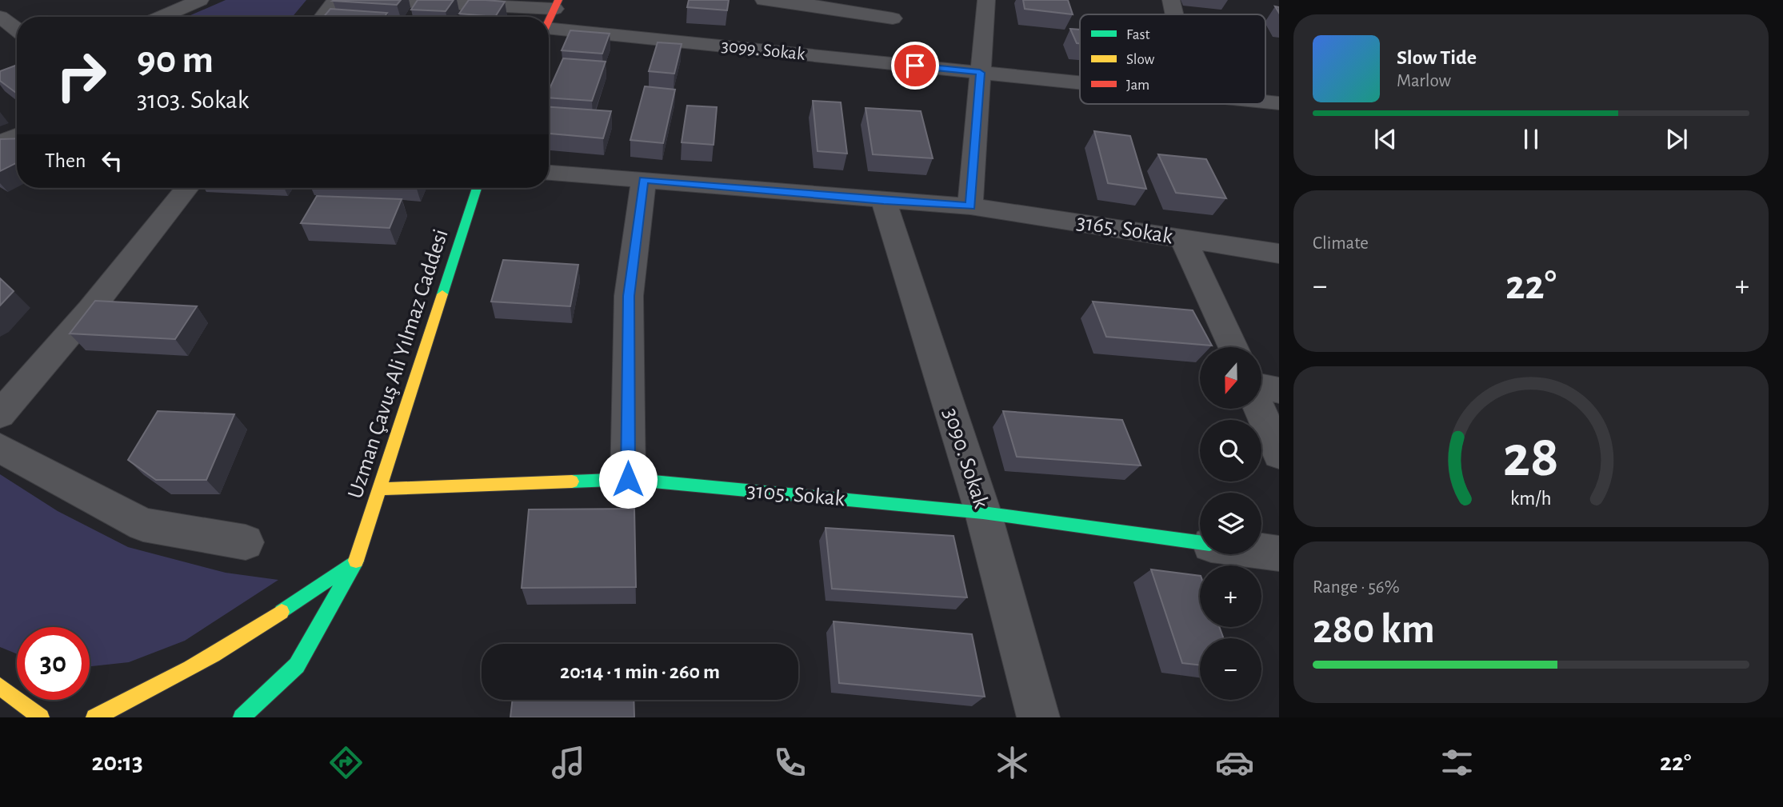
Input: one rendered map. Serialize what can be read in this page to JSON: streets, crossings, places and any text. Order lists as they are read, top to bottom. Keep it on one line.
{"streets":{"street":["3099. Sokak","3165. Sokak","Uzman Çavuş Ali Yılmaz Caddesi","3090. Sokak","3105. Sokak"]},"crossings":[["3165. Sokak","3090. Sokak"],["Uzman Çavuş Ali Yılmaz Caddesi","3105. Sokak"],["3090. Sokak","3105. Sokak"]],"legend":["Fast","Slow","Jam"],"north":"bottom","page":{"turn":["90 m","3103. Sokak"],"song":["Slow Tide","Marlow"],"then":"Then","tile":["Climate",["Range · 56%","280 km"]],"heat":["−","22°","+"],"map_buttons":["+","−"],"limit":"30","trip":"20:14 · 1 min · 260 m","tabs":["20:13","22°"],"gauge":["28","km/h"]}}
